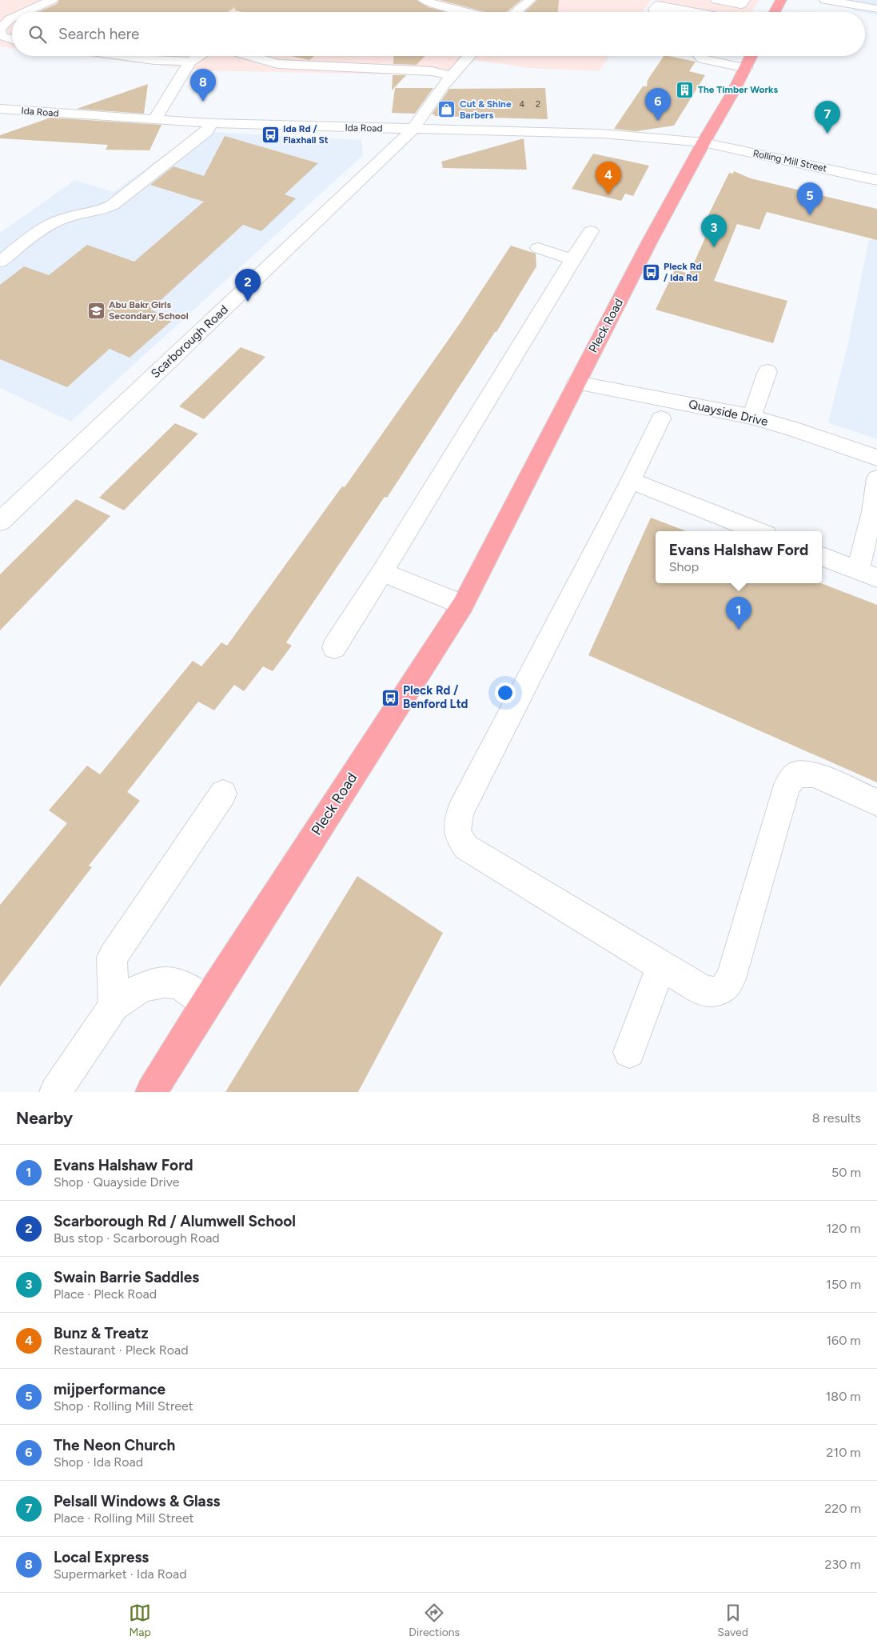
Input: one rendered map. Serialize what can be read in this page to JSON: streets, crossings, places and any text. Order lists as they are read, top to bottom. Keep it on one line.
{"streets":{"highway":["Pleck Road"],"street":["Ida Road","Rolling Mill Street","Scarborough Road","Quayside Drive"]},"crossings":[["Ida Road","Rolling Mill Street"],["Ida Road","Pleck Road"],["Ida Road","Scarborough Road"],["Rolling Mill Street","Pleck Road"],["Pleck Road","Quayside Drive"]],"places":{"building":["The Timber Works"],"shop":["Cut & Shine Barbers"],"bus stop":["Ida Rd / Flaxhall St","Pleck Rd / Ida Rd","Pleck Rd / Benford Ltd"],"school or university":["Abu Bakr Girls Secondary School"]},"house_numbers":["4","2"],"page":{"search":"Search here","pins":["8","6","7","4","5","3","2","1"],"popup":["Evans Halshaw Ford","Shop"],"heading":["Nearby","8 results"],"list":[{"mark":"1","name":"Evans Halshaw Ford","note":"Shop · Quayside Drive","value":"50 m"},{"mark":"2","name":"Scarborough Rd / Alumwell School","note":"Bus stop · Scarborough Road","value":"120 m"},{"mark":"3","name":"Swain Barrie Saddles","note":"Place · Pleck Road","value":"150 m"},{"mark":"4","name":"Bunz & Treatz","note":"Restaurant · Pleck Road","value":"160 m"},{"mark":"5","name":"mijperformance","note":"Shop · Rolling Mill Street","value":"180 m"},{"mark":"6","name":"The Neon Church","note":"Shop · Ida Road","value":"210 m"},{"mark":"7","name":"Pelsall Windows & Glass","note":"Place · Rolling Mill Street","value":"220 m"},{"mark":"8","name":"Local Express","note":"Supermarket · Ida Road","value":"230 m"}],"nav":["Map","Directions","Saved"]}}
